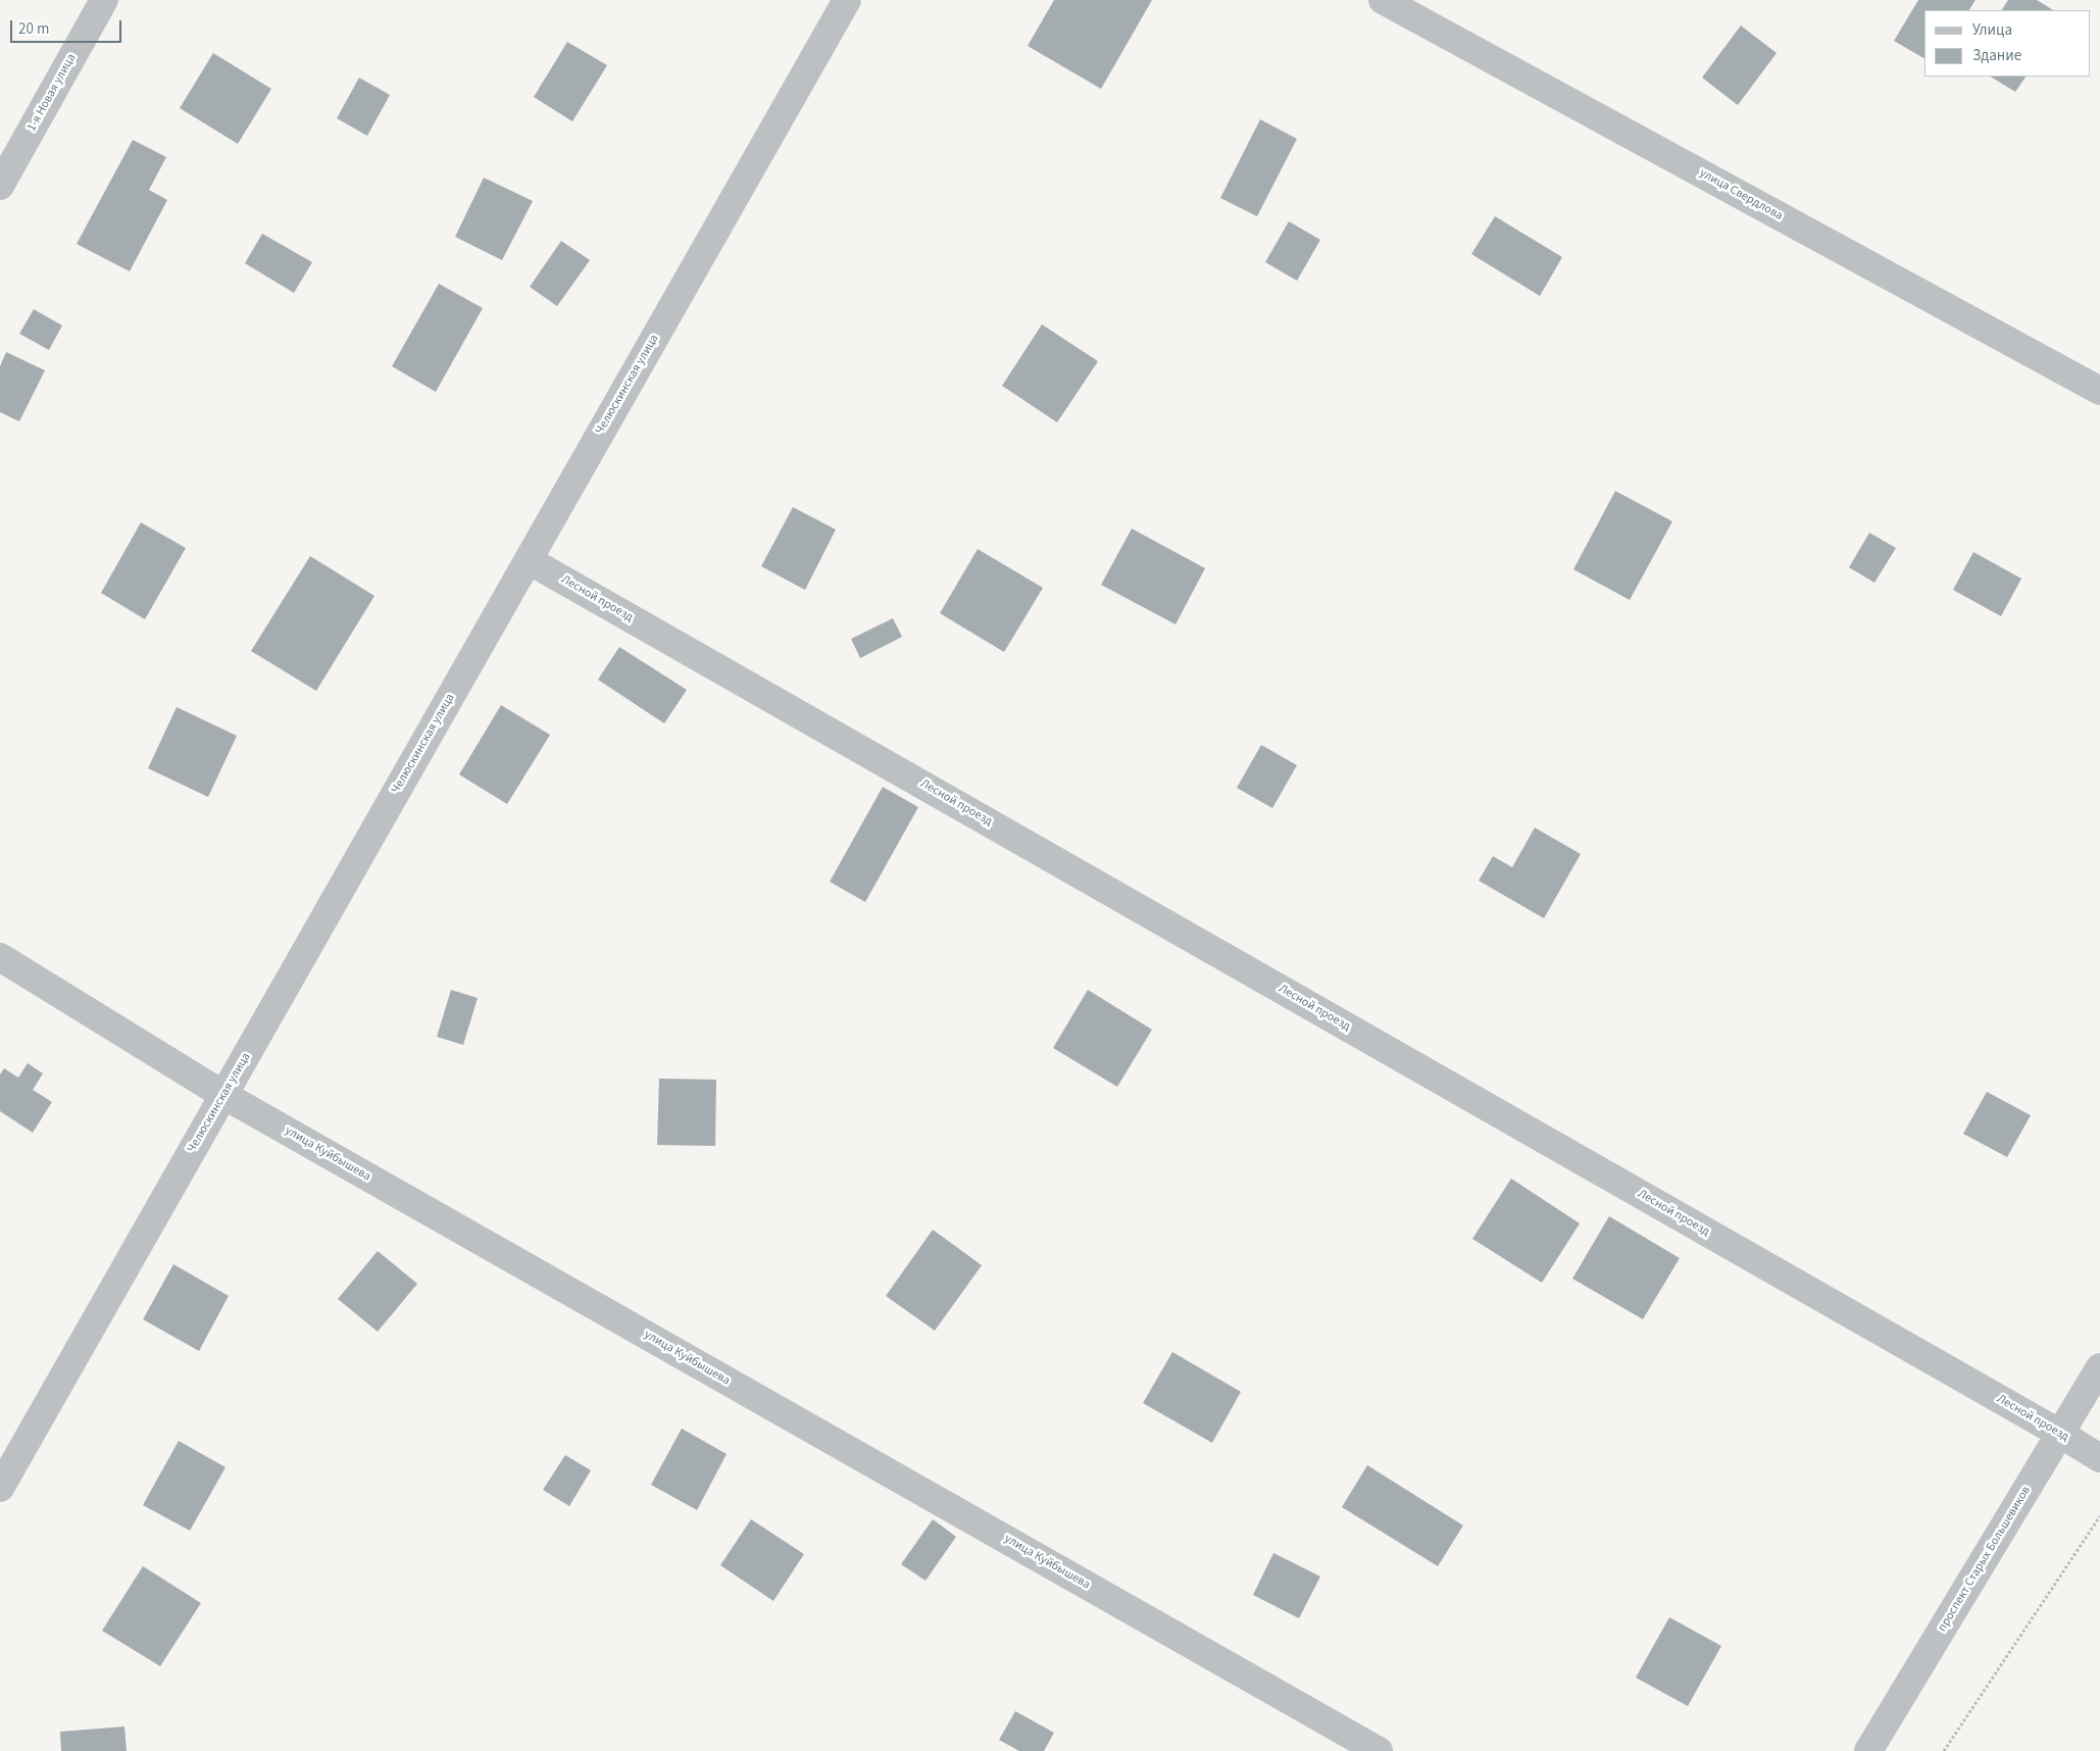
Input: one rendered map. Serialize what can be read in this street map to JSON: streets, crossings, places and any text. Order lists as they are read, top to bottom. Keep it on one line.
{"streets":{"street":["1-я Новая улица","улица Свердлова","Челюскинская улица","Лесной проезд","улица Куйбышева","проспект Старых Большевиков"]},"crossings":[["Челюскинская улица","Лесной проезд"],["Челюскинская улица","улица Куйбышева"],["Лесной проезд","проспект Старых Большевиков"]],"legend":["Улица","Здание"],"scale_bar":"20 m"}
